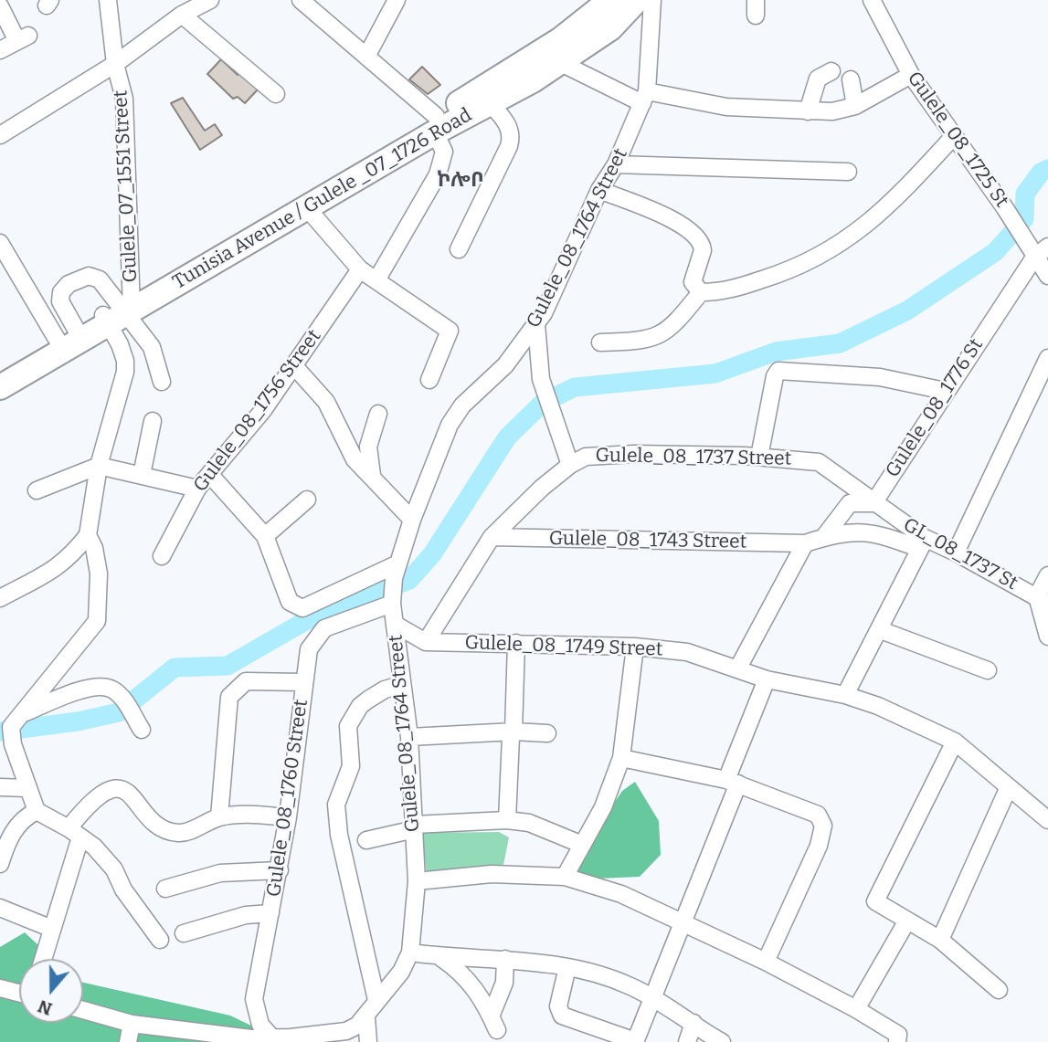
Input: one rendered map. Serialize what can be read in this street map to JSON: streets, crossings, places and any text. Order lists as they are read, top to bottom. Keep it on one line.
{"streets":{"highway":["Tunisia Avenue / Gulele _07_1726 Road"],"street":["Gulele_08_1725 St","Gulele_07_1551 Street","Gulele_08_1764 Street","Gulele_08_1776 St","Gulele_08_1756 Street","Gulele_08_1737 Street","Gulele_08_1743 Street","GL_08_1737 St","Gulele_08_1749 Street","Gulele_08_1760 Street"]},"crossings":[["Gulele_08_1725 St","Gulele_08_1776 St"],["Gulele_07_1551 Street","Tunisia Avenue / Gulele _07_1726 Road"],["Gulele_08_1764 Street","Gulele_08_1760 Street"],["Gulele_08_1776 St","Gulele_08_1737 Street"],["Gulele_08_1776 St","GL_08_1737 St"],["Gulele_08_1737 Street","Gulele_08_1743 Street"],["Gulele_08_1737 Street","GL_08_1737 St"],["Gulele_08_1737 Street","Gulele_08_1749 Street"]],"districts":["ኮሎቦ"],"north":"bottom"}
